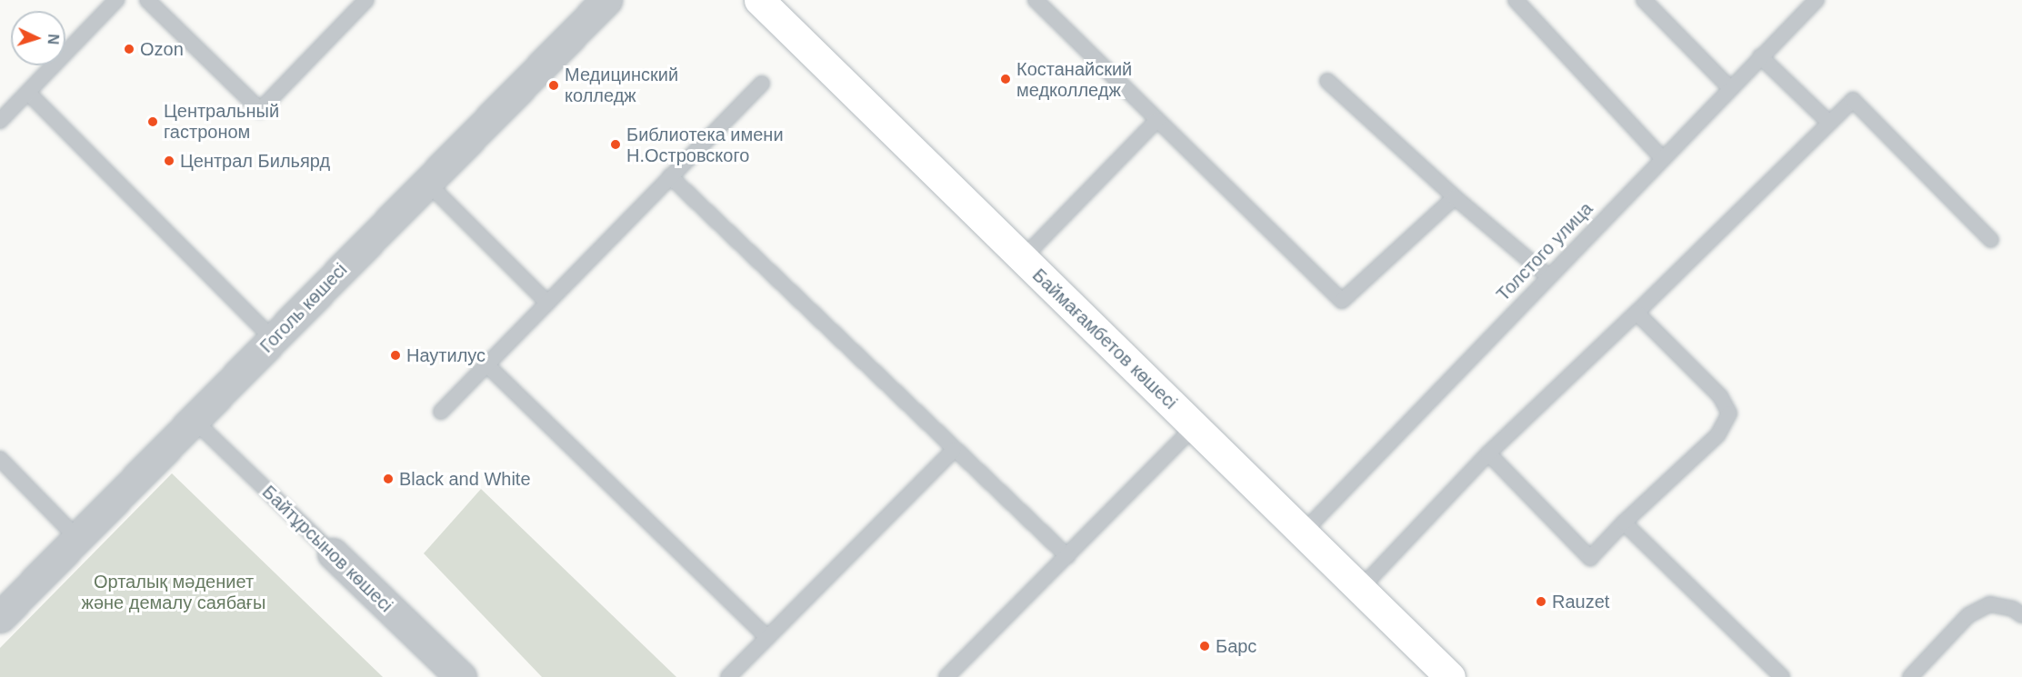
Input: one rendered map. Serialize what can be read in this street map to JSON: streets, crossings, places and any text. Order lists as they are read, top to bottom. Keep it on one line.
{"streets":{"main road":["Баймағамбетов көшесі"],"street":["Гоголь көшесі","Байтұрсынов көшесі"],"lane":["Толстого улица"]},"crossings":[["Толстого улица","Баймағамбетов көшесі"],["Гоголь көшесі","Байтұрсынов көшесі"]],"parks":["Орталық мәдениет және демалу саябағы"],"places":["Ozon","Костанайский медколледж","Медицинский колледж","Центральный гастроном","Библиотека имени Н.Островского","Централ Бильярд","Наутилус","Black and White","Rauzet","Барс"],"north":"right"}
